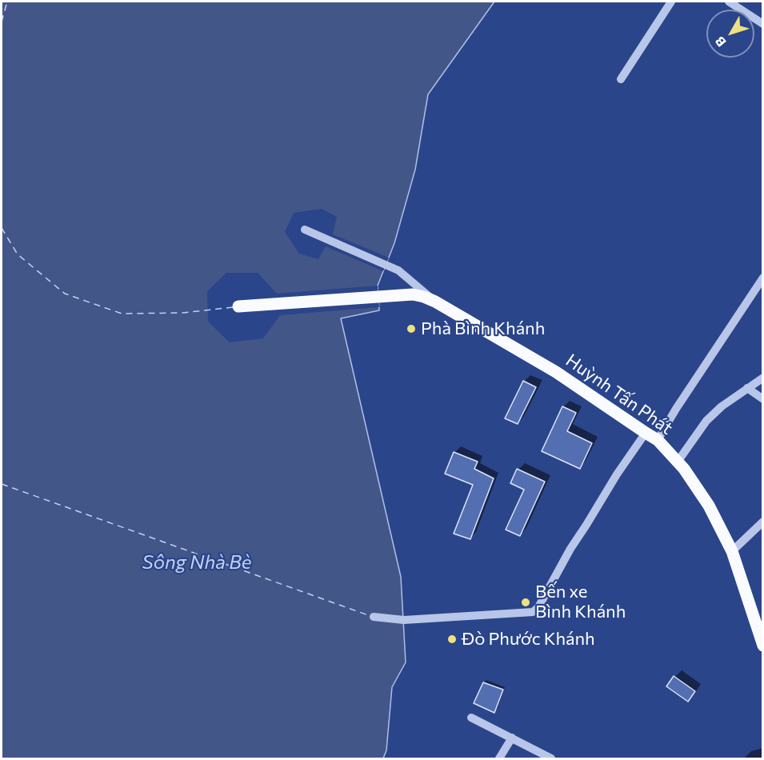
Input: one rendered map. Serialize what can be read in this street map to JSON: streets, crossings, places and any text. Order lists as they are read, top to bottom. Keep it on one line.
{"streets":{"main road":["Huỳnh Tấn Phát"]},"water":["Sông Nhà Bè"],"places":["Phà Bình Khánh","Bến xe Bình Khánh","Đò Phước Khánh"],"north":"bottom left"}
